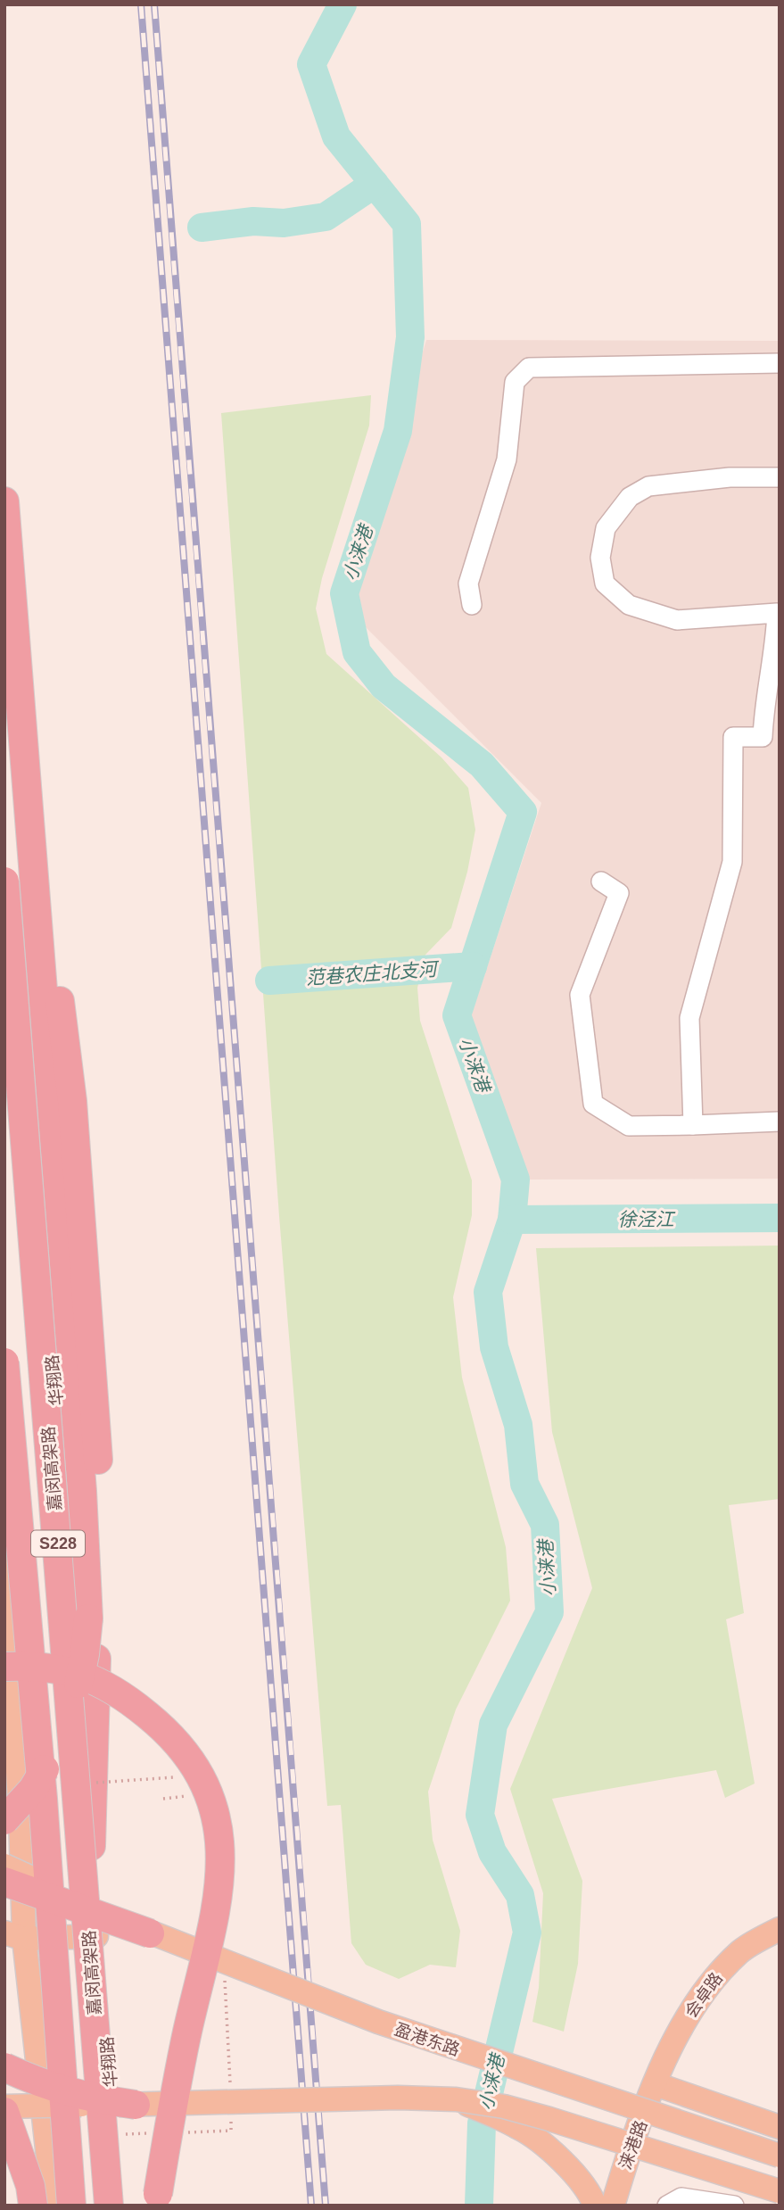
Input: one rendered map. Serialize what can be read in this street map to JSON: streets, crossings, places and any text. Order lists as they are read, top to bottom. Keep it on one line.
{"streets":{"highway":["嘉闵高架路","S228"],"main road":["华翔路","会卓路","盈港东路","涞港路"]},"crossings":[["会卓路","涞港路"]],"water":["小涞港","范巷农庄北支河","徐泾江"]}
